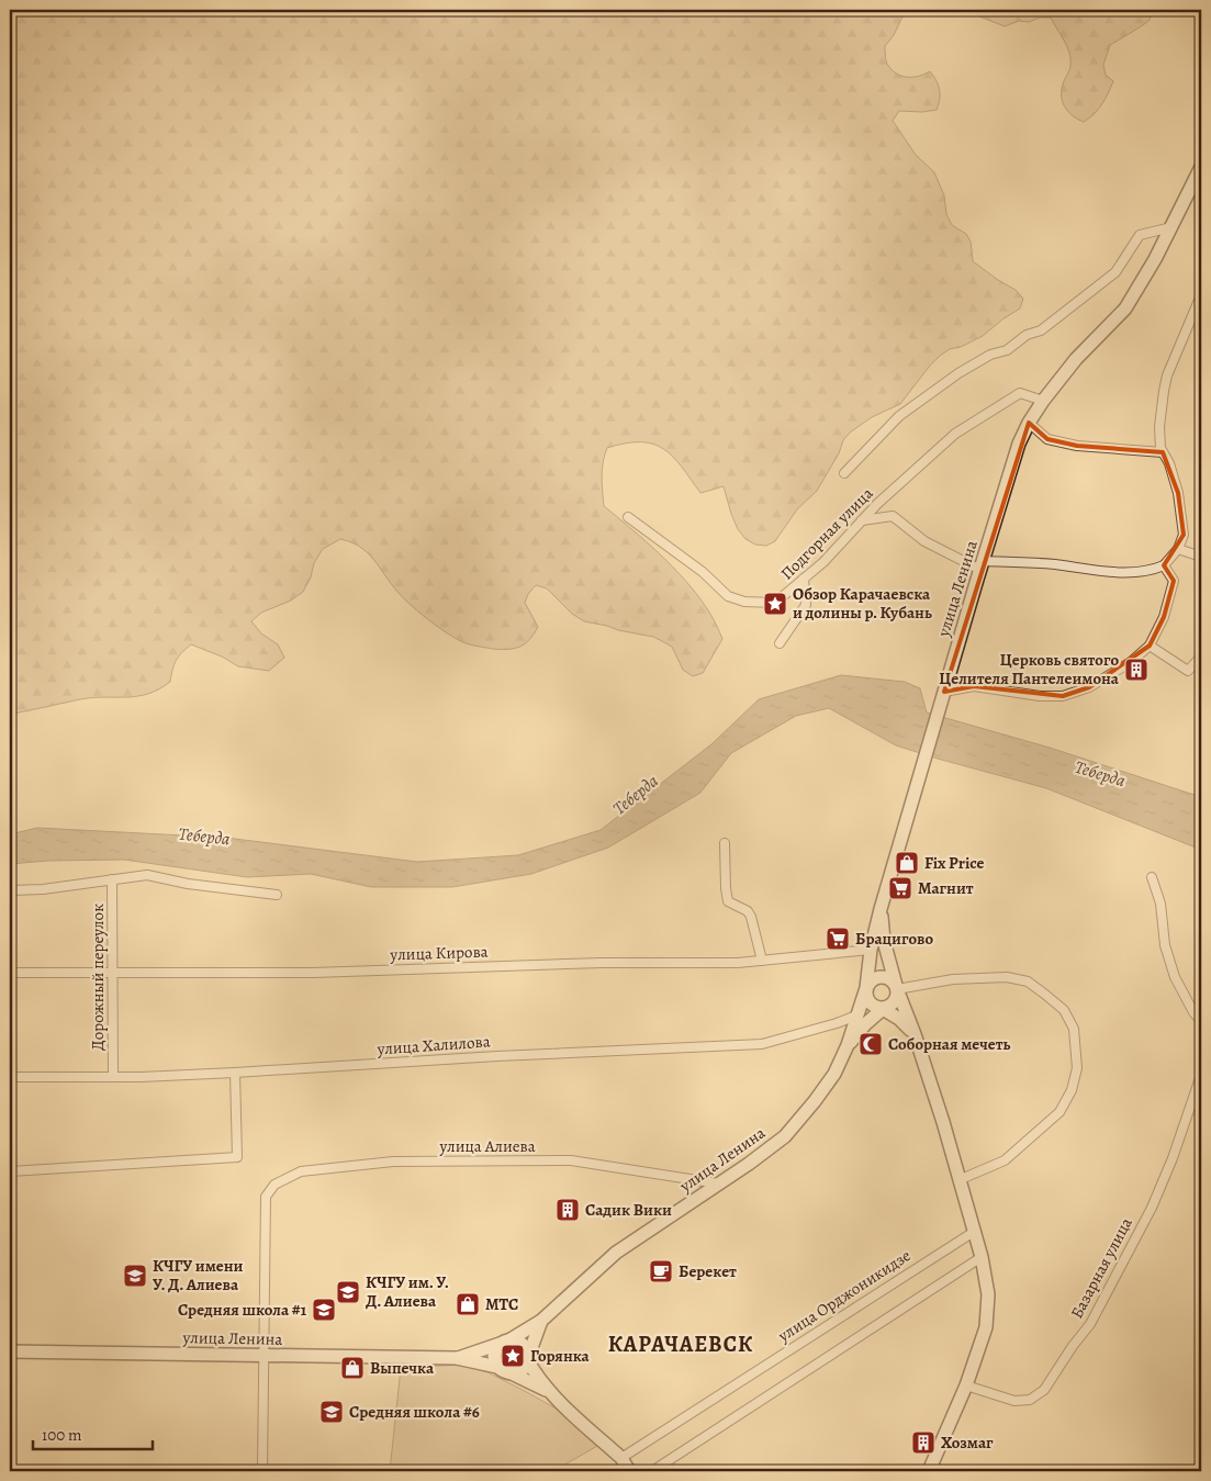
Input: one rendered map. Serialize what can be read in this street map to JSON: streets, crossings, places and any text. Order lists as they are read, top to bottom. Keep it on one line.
{"streets":{"main road":["улица Ленина"],"street":["Подгорная улица","улица Кирова","Дорожный переулок","улица Халилова","улица Алиева","Базарная улица","улица Орджоникидзе"]},"crossings":[["Подгорная улица","улица Ленина"],["улица Ленина","улица Кирова"],["улица Ленина","улица Халилова"],["улица Ленина","улица Алиева"],["улица Кирова","Дорожный переулок"],["Дорожный переулок","улица Халилова"]],"districts":["КАРАЧАЕВСК"],"water":["Теберда"],"places":{"place":["Обзор Карачаевска и долины р. Кубань","Горянка"],"building":["Церковь святого Целителя Пантелеимона","Садик Вики","Хозмаг"],"shop":["Fix Price","МТС","Выпечка"],"supermarket":["Магнит","Брацигово"],"mosque":["Соборная мечеть"],"cafe":["Берекет"],"school or university":["КЧГУ имени У. Д. Алиева","КЧГУ им. У. Д. Алиева","Средняя школа #1","Средняя школа #6"]},"scale_bar":"100 m"}
